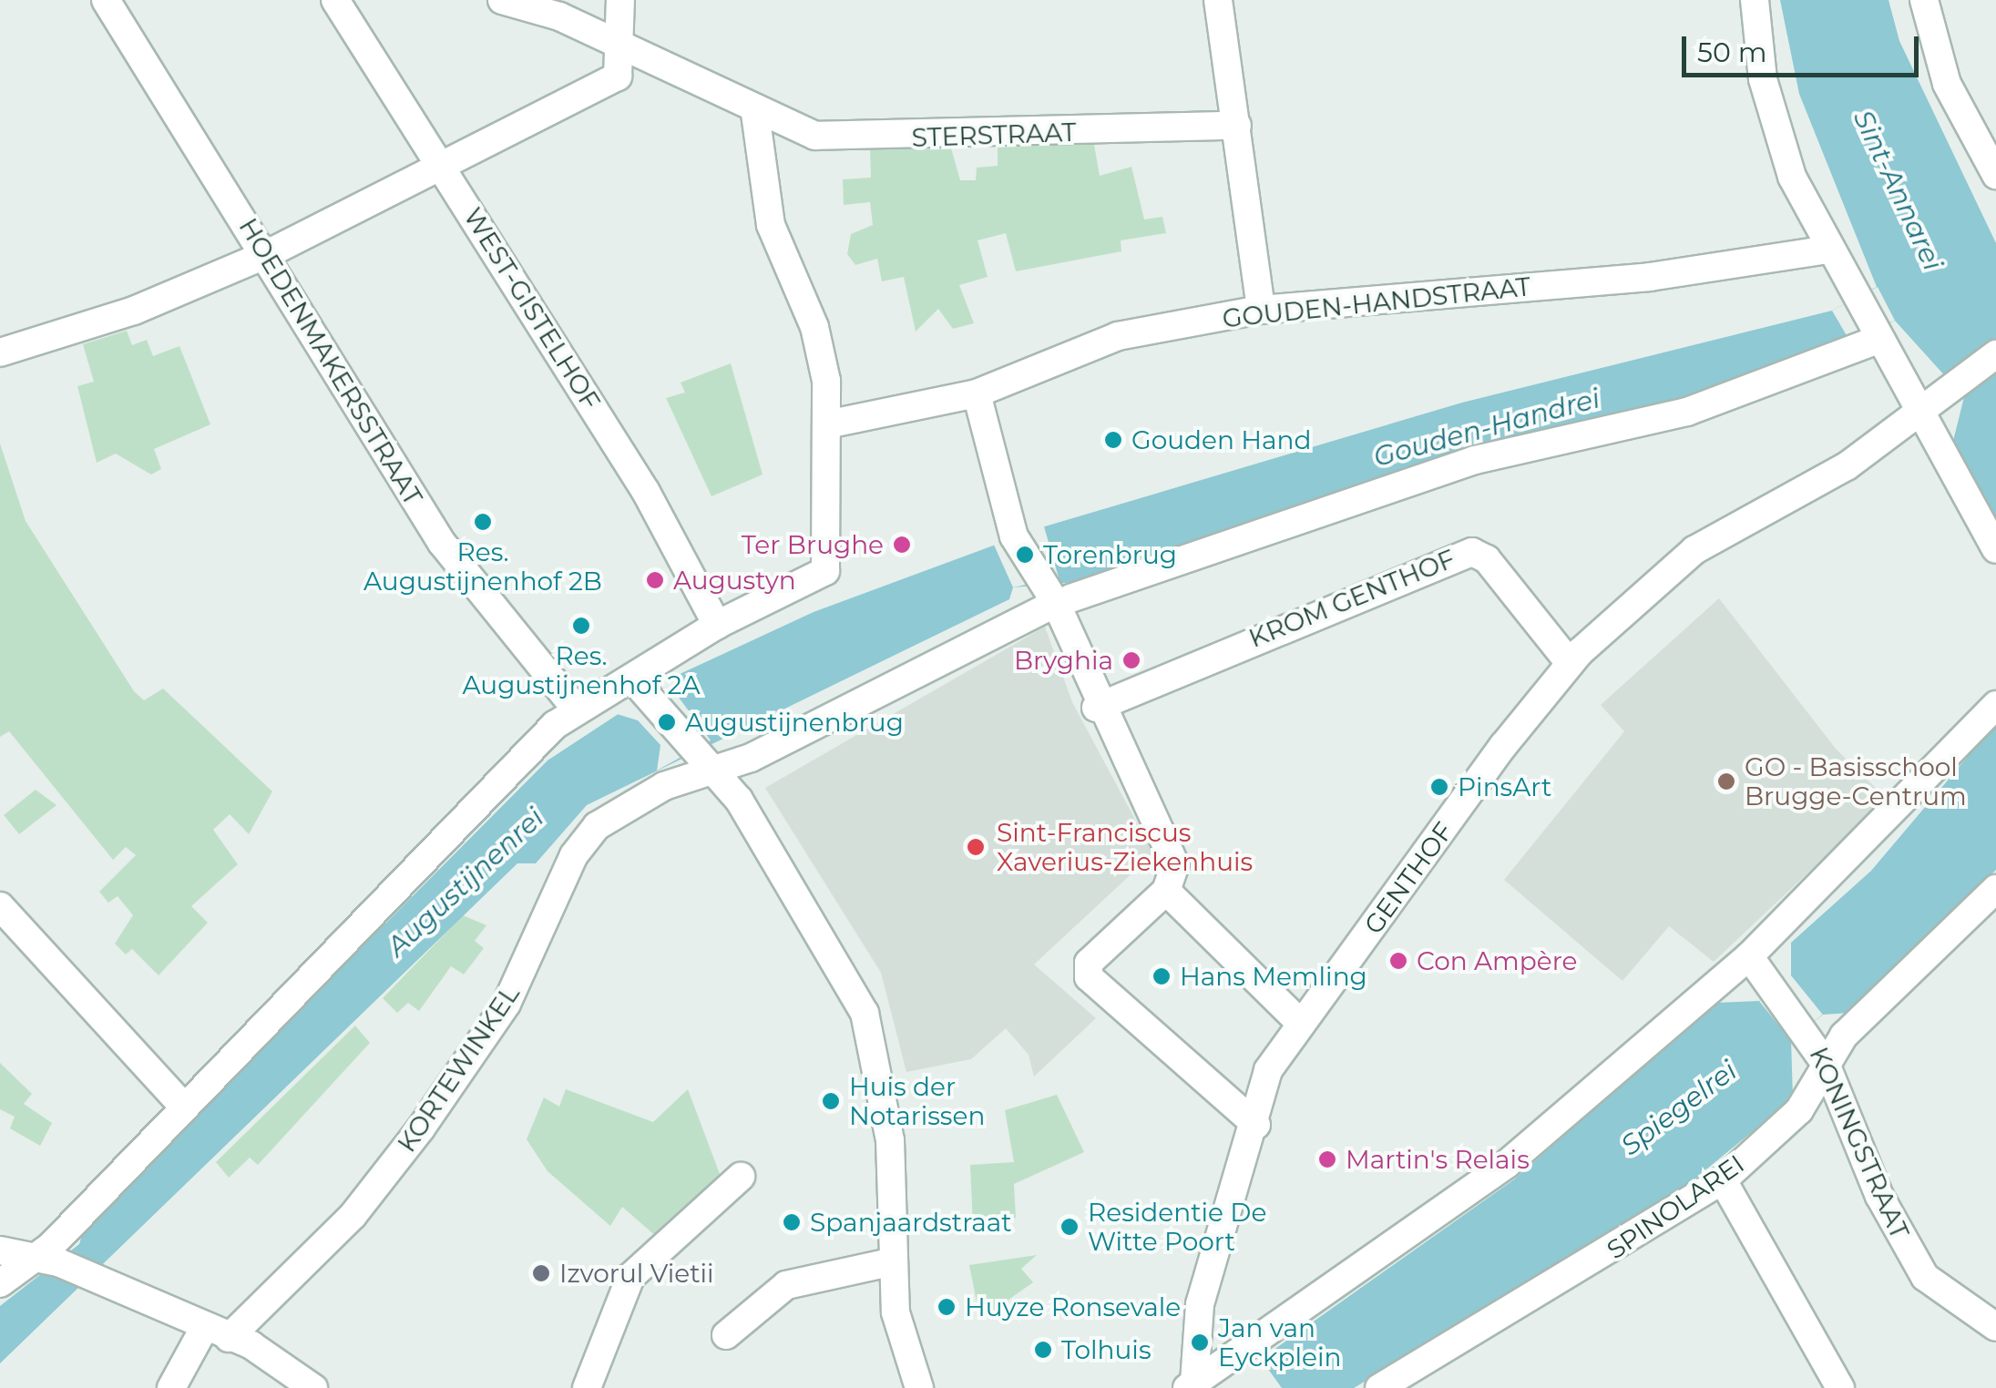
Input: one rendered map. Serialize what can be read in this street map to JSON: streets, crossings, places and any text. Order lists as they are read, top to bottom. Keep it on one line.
{"streets":{"street":["STERSTRAAT","GOUDEN-HANDSTRAAT","WEST-GISTELHOF","HOEDENMAKERSSTRAAT","KROM GENTHOF","GENTHOF","KORTEWINKEL","KONINGSTRAAT","SPINOLAREI"]},"crossings":[["KROM GENTHOF","GENTHOF"],["KONINGSTRAAT","SPINOLAREI"]],"water":["Sint-Annarei","Gouden-Handrei","Augustijnenrei","Spiegelrei"],"places":["Gouden Hand","Res. Augustijnenhof 2B","Ter Brughe","Torenbrug","Augustyn","Res. Augustijnenhof 2A","Bryghia","Augustijnenbrug","GO - Basisschool Brugge-Centrum","PinsArt","Sint-Franciscus Xaverius-Ziekenhuis","Con Ampère","Hans Memling","Huis der Notarissen","Martin's Relais","Spanjaardstraat","Residentie De Witte Poort","Izvorul Vietii","Huyze Ronsevale","Jan van Eyckplein","Tolhuis"],"scale_bar":"50 m"}
